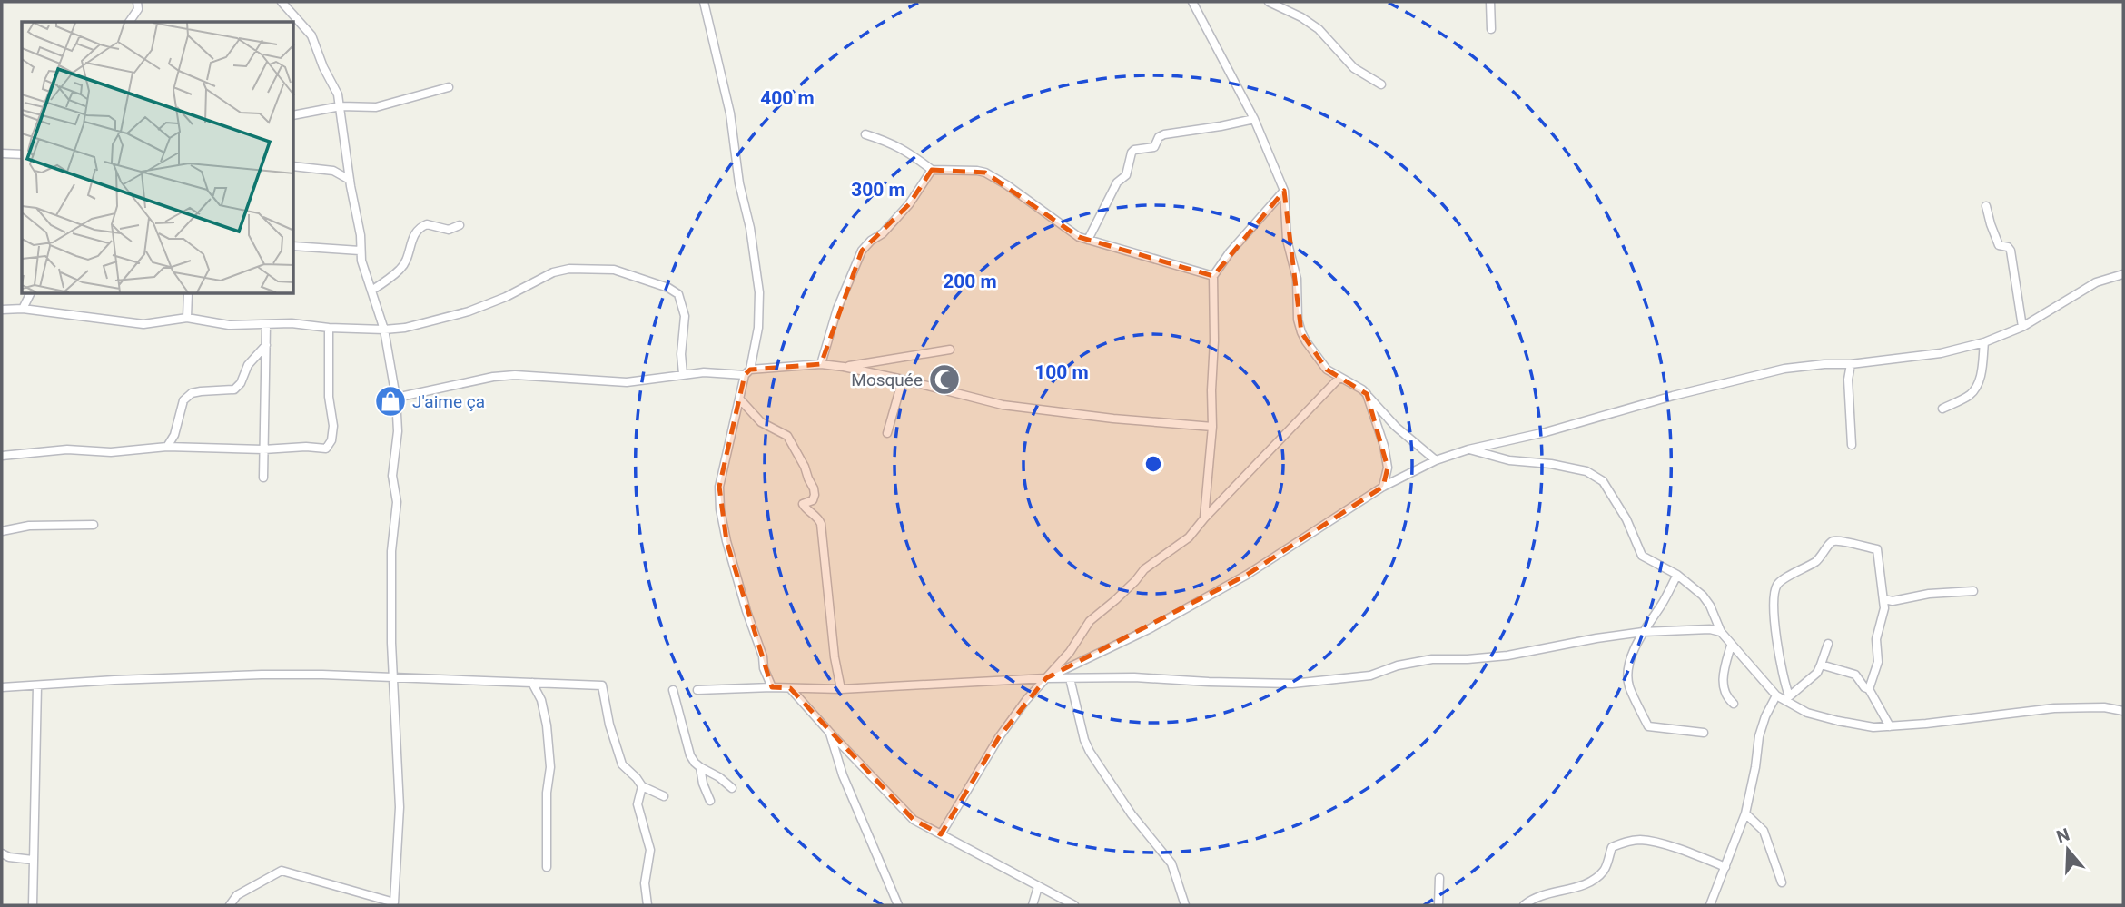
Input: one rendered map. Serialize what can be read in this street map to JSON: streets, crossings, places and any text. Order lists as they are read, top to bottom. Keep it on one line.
{"places":{"mosque":["Mosquée"],"shop":["J'aime ça"]},"north":"top","rings":["400 m","300 m","200 m","100 m"]}
